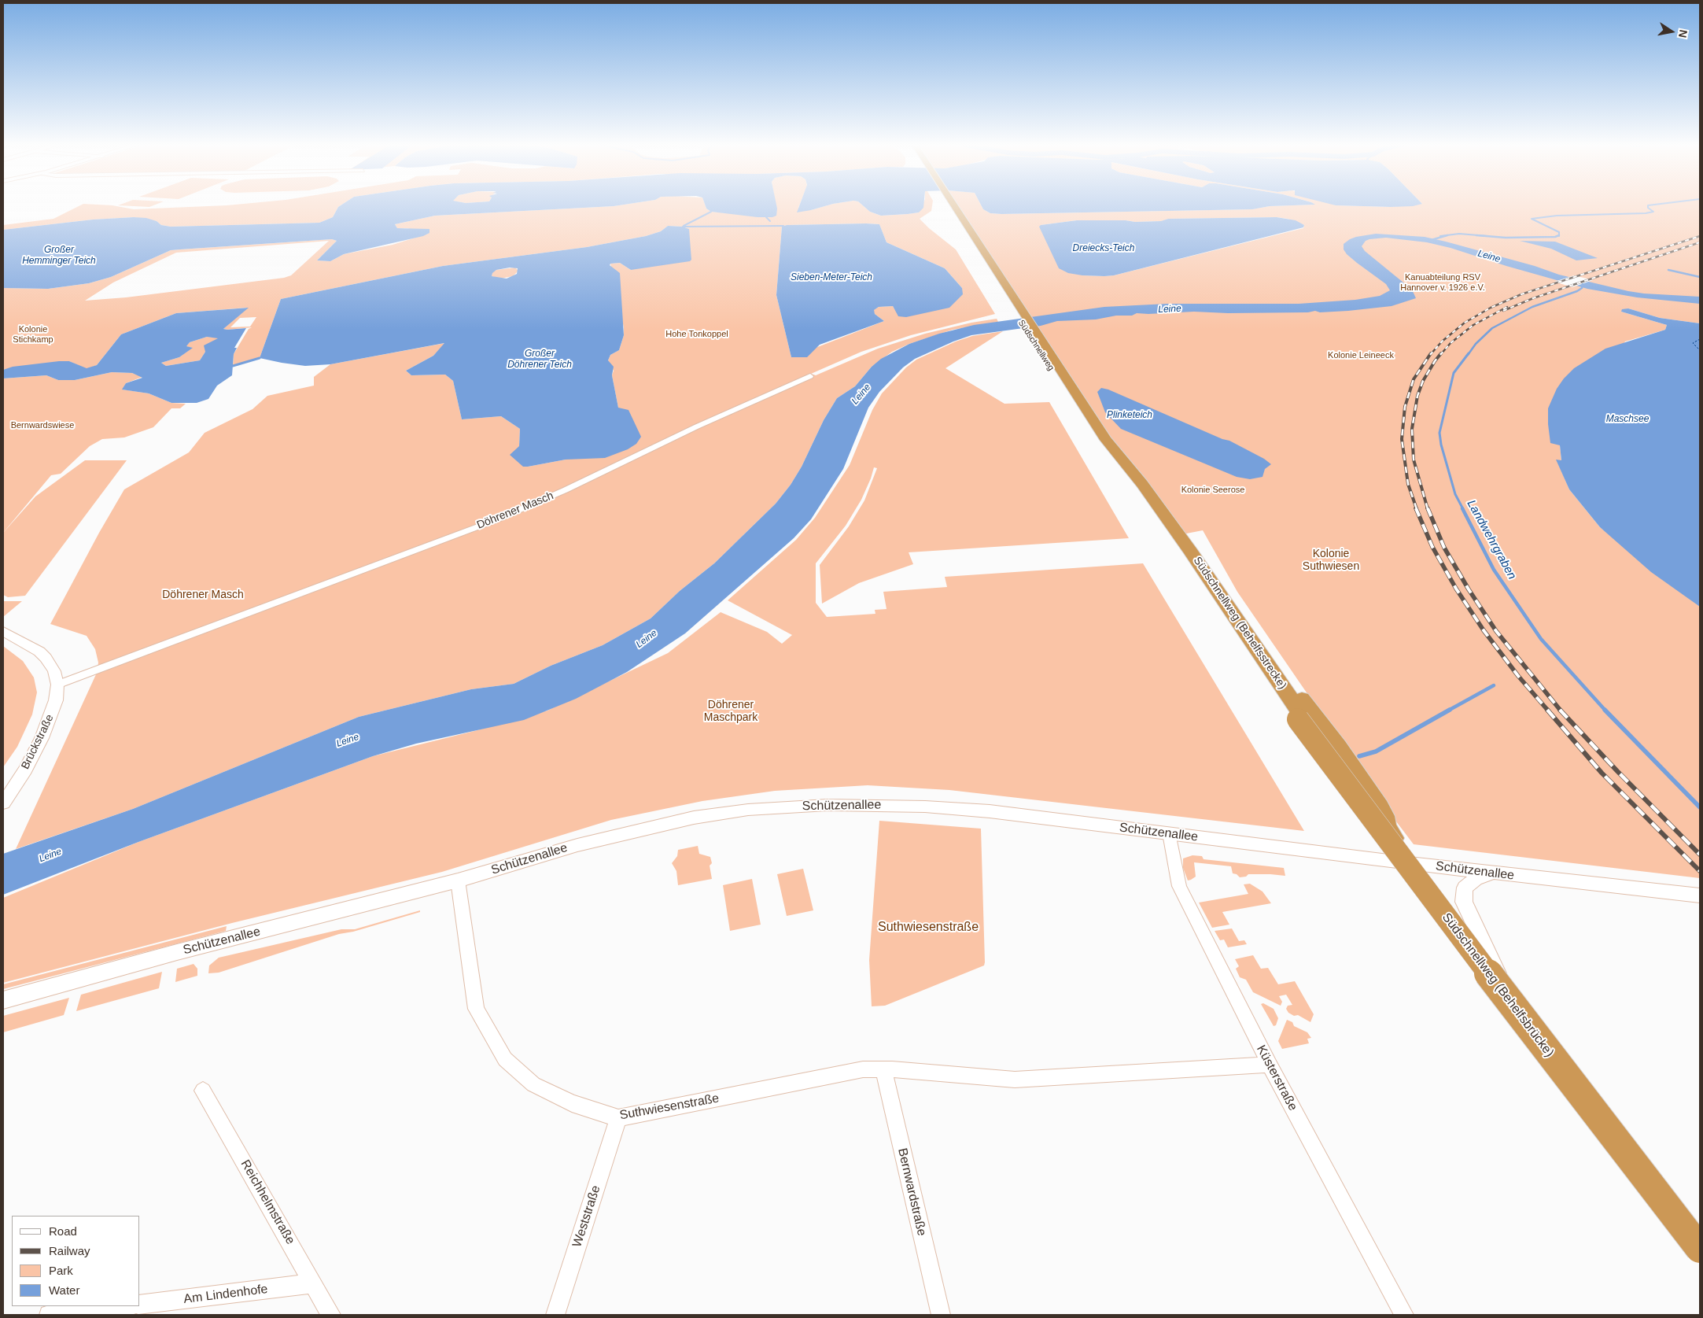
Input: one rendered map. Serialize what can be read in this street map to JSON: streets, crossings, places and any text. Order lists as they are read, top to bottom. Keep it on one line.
{"streets":{"highway":["Südschnellweg","Südschnellweg (Behelfsstrecke)","Südschnellweg (Behelfsbrücke)"],"street":["Döhrener Masch","Brückstraße","Schützenallee","Küsterstraße","Suthwiesenstraße","Bernwardstraße","Reichhelmstraße","Weststraße","Am Lindenhofe"]},"crossings":[["Südschnellweg","Südschnellweg (Behelfsstrecke)"],["Döhrener Masch","Brückstraße"],["Südschnellweg (Behelfsstrecke)","Südschnellweg (Behelfsbrücke)"],["Schützenallee","Küsterstraße"],["Schützenallee","Suthwiesenstraße"],["Küsterstraße","Suthwiesenstraße"],["Suthwiesenstraße","Bernwardstraße"],["Suthwiesenstraße","Weststraße"],["Reichhelmstraße","Am Lindenhofe"]],"water":["Dreiecks-Teich","Großer Hemminger Teich","Leine","Sieben-Meter-Teich","Großer Döhrener Teich","Plinketeich","Maschsee","Landwehrgraben"],"parks":["Kanuabteilung RSV Hannover v. 1926 e.V.","Kolonie Stichkamp","Hohe Tonkoppel","Kolonie Leineeck","Bernwardswiese","Kolonie Seerose","Kolonie Suthwiesen","Döhrener Masch","Döhrener Maschpark","Suthwiesenstraße"],"legend":["Road","Railway","Park","Water"],"north":"right"}
